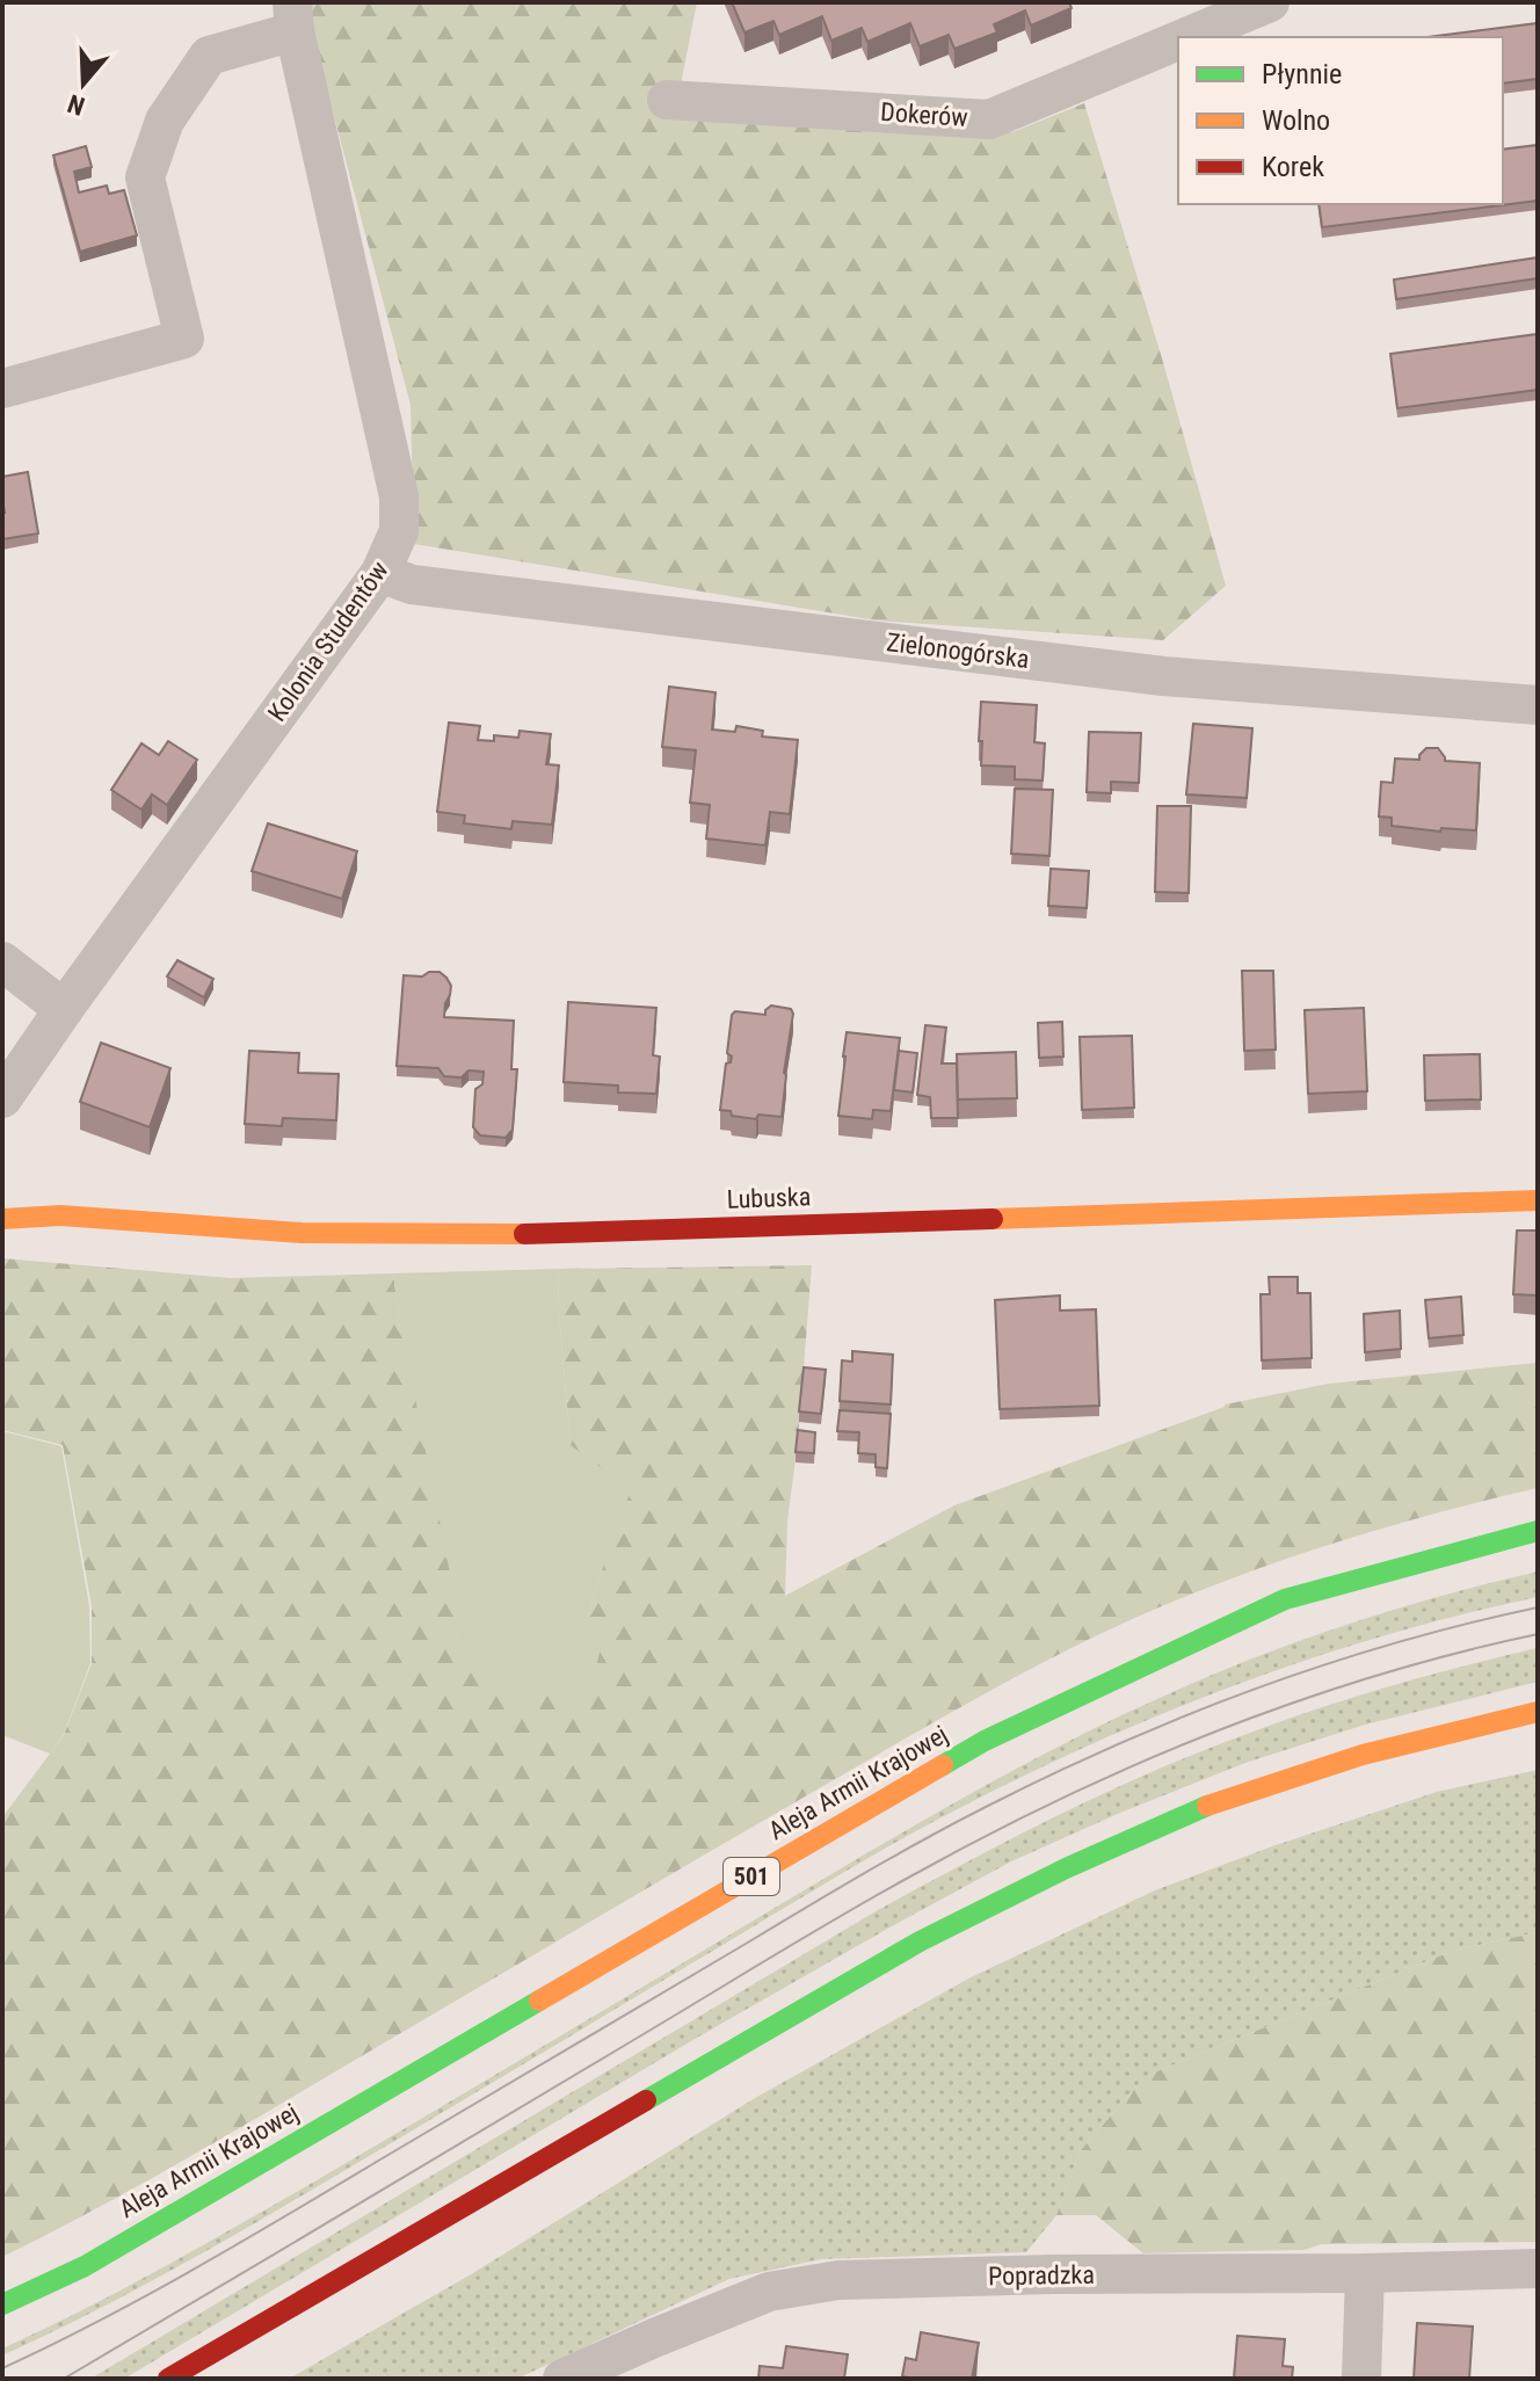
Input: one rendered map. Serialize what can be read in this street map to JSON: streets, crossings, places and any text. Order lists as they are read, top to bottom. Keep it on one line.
{"streets":{"main road":["Lubuska","Aleja Armii Krajowej","501"],"street":["Dokerów","Kolonia Studentów","Zielonogórska","Popradzka"]},"crossings":[["Kolonia Studentów","Zielonogórska"]],"legend":["Płynnie","Wolno","Korek"],"north":"bottom"}
